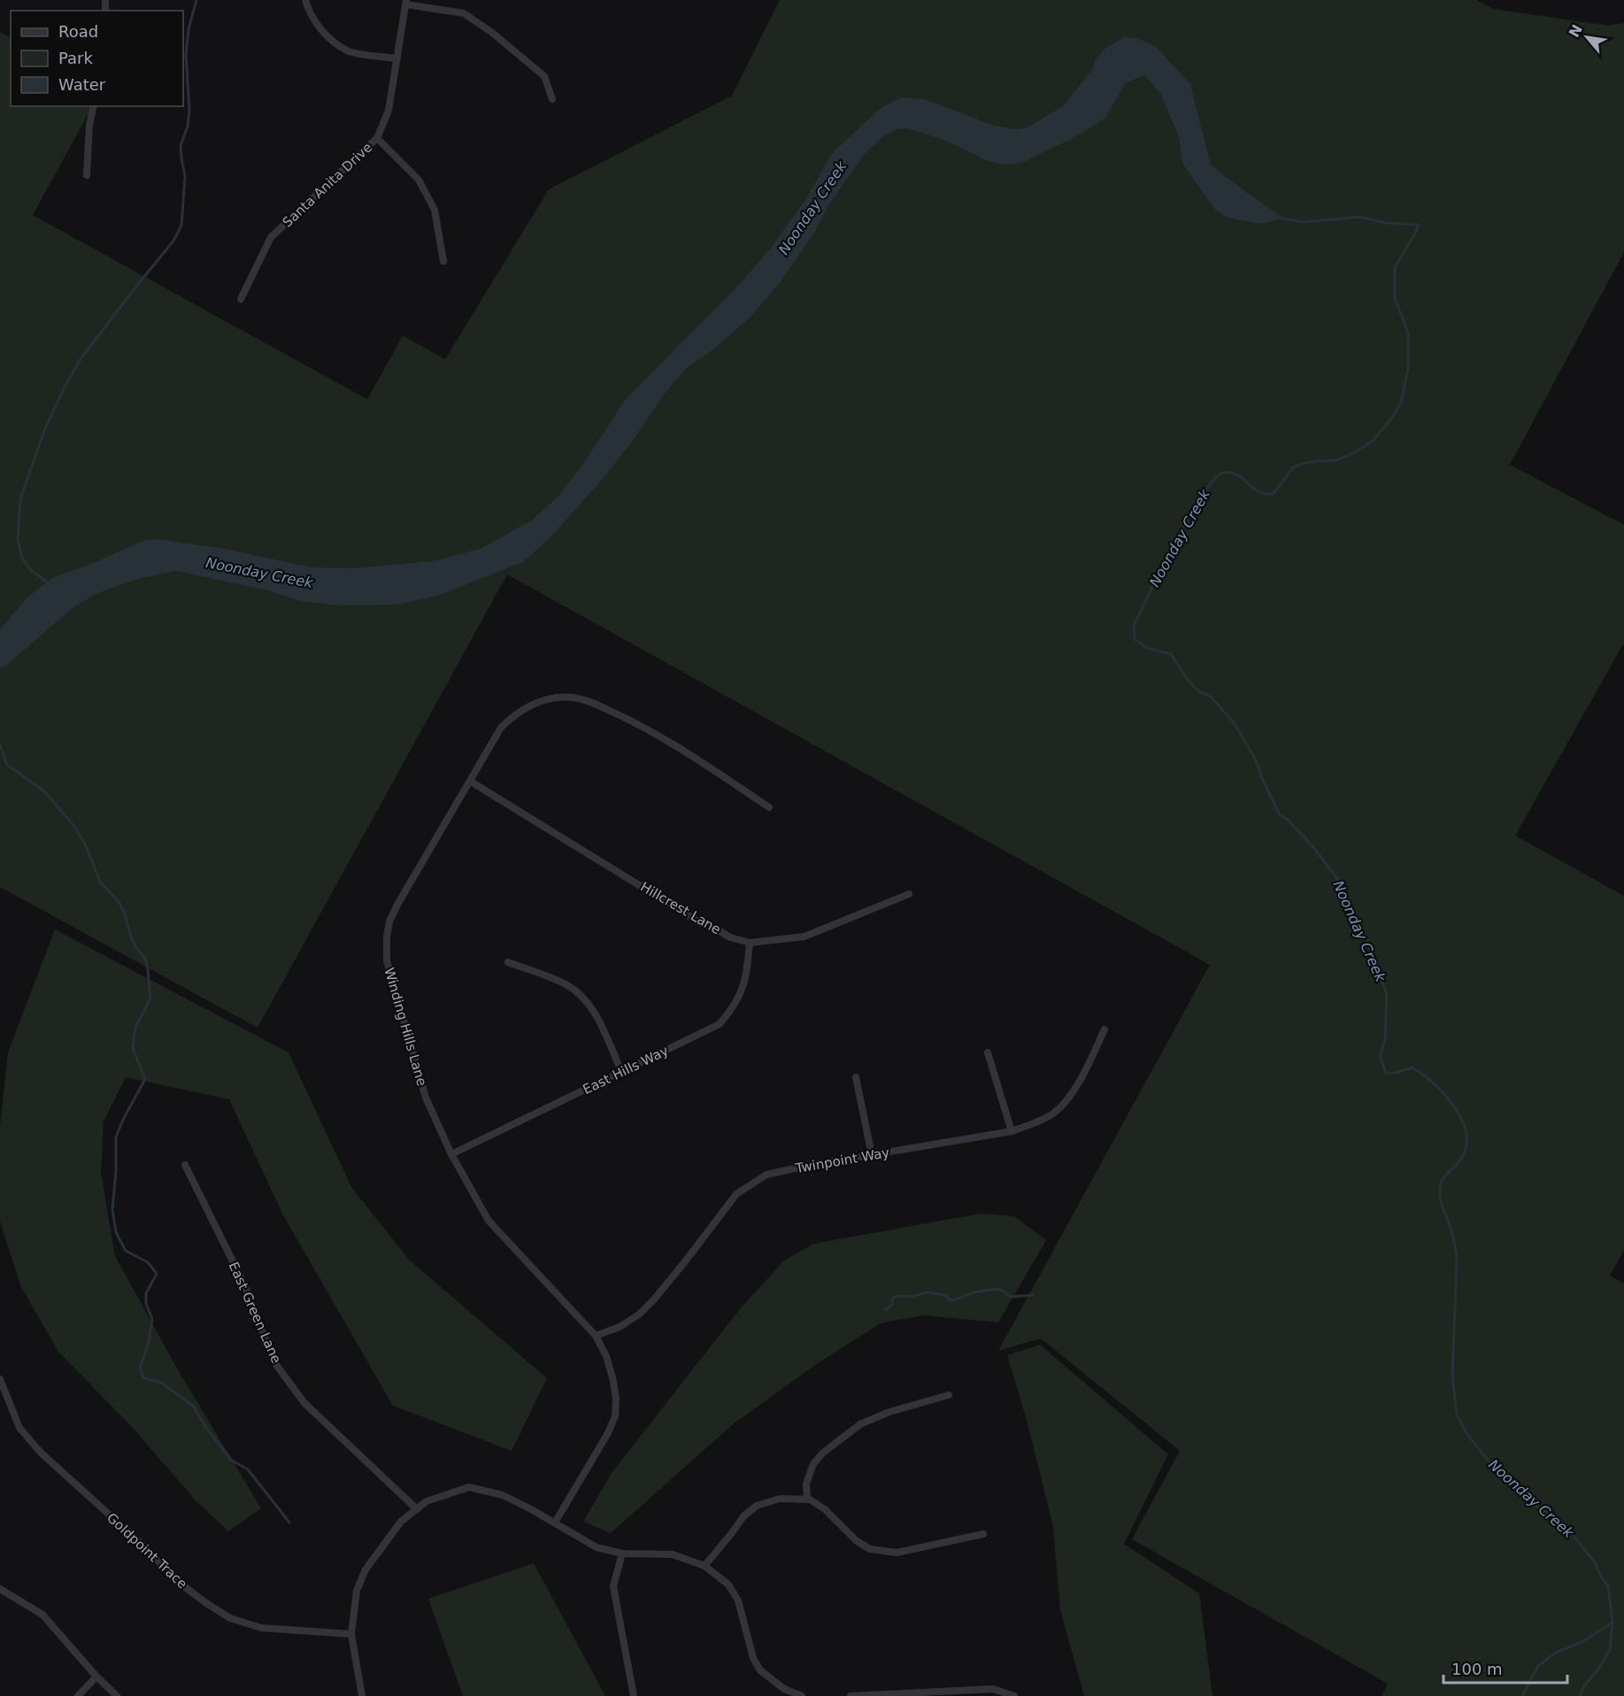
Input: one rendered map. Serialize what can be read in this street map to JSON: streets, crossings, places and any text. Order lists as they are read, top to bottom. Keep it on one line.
{"streets":{"street":["Santa Anita Drive","Hillcrest Lane","Winding Hills Lane","East Hills Way","Twinpoint Way","East Green Lane","Goldpoint Trace"]},"crossings":[["Hillcrest Lane","Winding Hills Lane"],["Hillcrest Lane","East Hills Way"],["Winding Hills Lane","East Hills Way"],["Winding Hills Lane","Twinpoint Way"]],"water":["Noonday Creek"],"legend":["Road","Park","Water"],"scale_bar":"100 m","north":"top left"}
